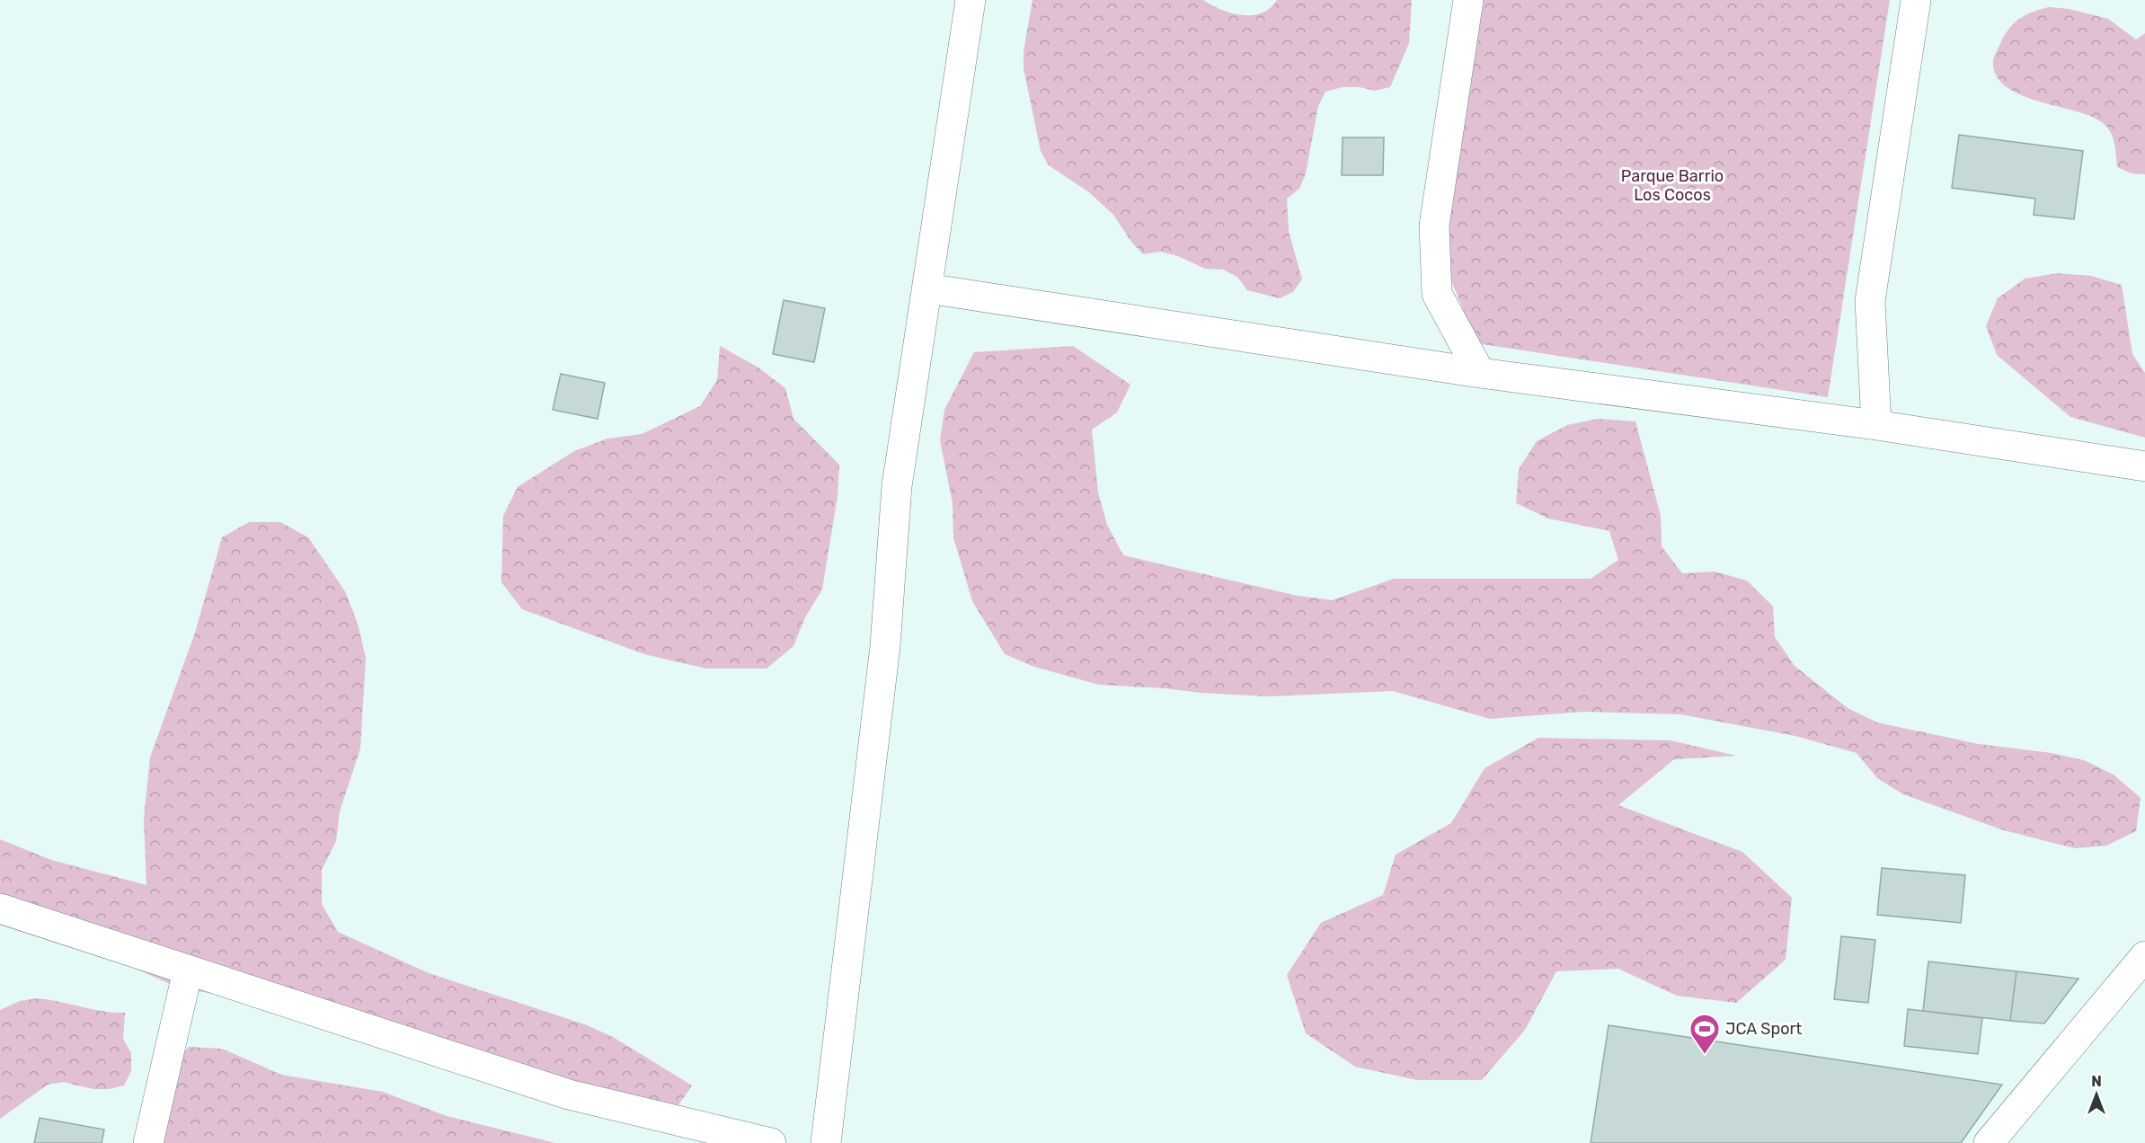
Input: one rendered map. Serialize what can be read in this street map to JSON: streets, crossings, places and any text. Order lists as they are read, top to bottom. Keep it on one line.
{"parks":["Parque Barrio Los Cocos"],"places":{"sports":["JCA Sport"]},"north":"top"}
